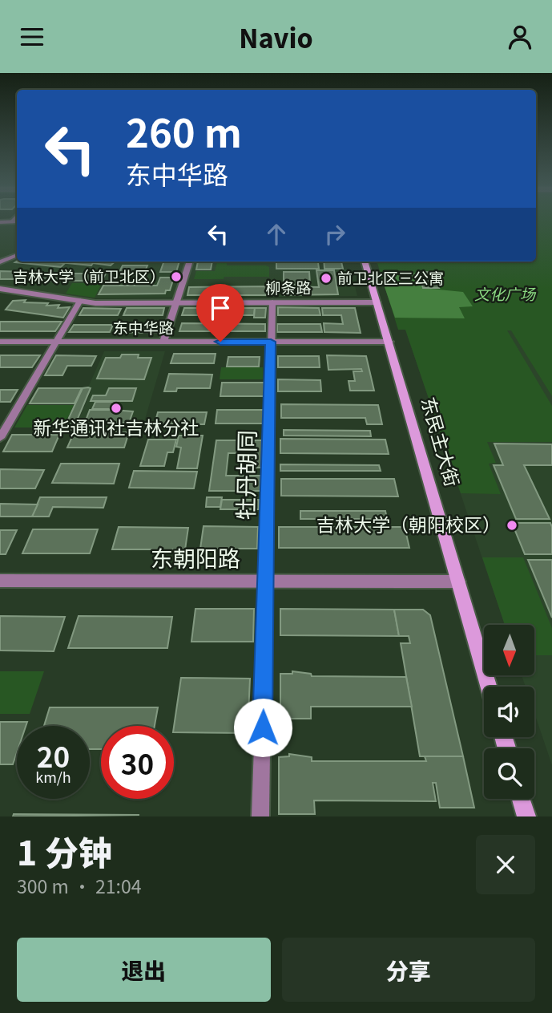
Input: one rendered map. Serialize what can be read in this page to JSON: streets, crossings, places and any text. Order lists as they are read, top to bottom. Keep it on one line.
{"streets":{"main road":["东民主大街"],"street":["柳条路","东中华路","牡丹胡同","东朝阳路"]},"crossings":[["柳条路","东民主大街"],["柳条路","牡丹胡同"],["东中华路","东民主大街"],["东中华路","牡丹胡同"],["东民主大街","东朝阳路"],["牡丹胡同","东朝阳路"]],"parks":["文化广场"],"places":["吉林大学（前卫北区）","前卫北区三公寓","新华通讯社吉林分社","吉林大学（朝阳校区）"],"north":"bottom","page":{"header":"Navio","turn":["260 m","东中华路"],"speed":"20 km/h","limit":"30","heading":["1 分钟","300 m · 21:04"],"buttons":["退出","分享"]}}
